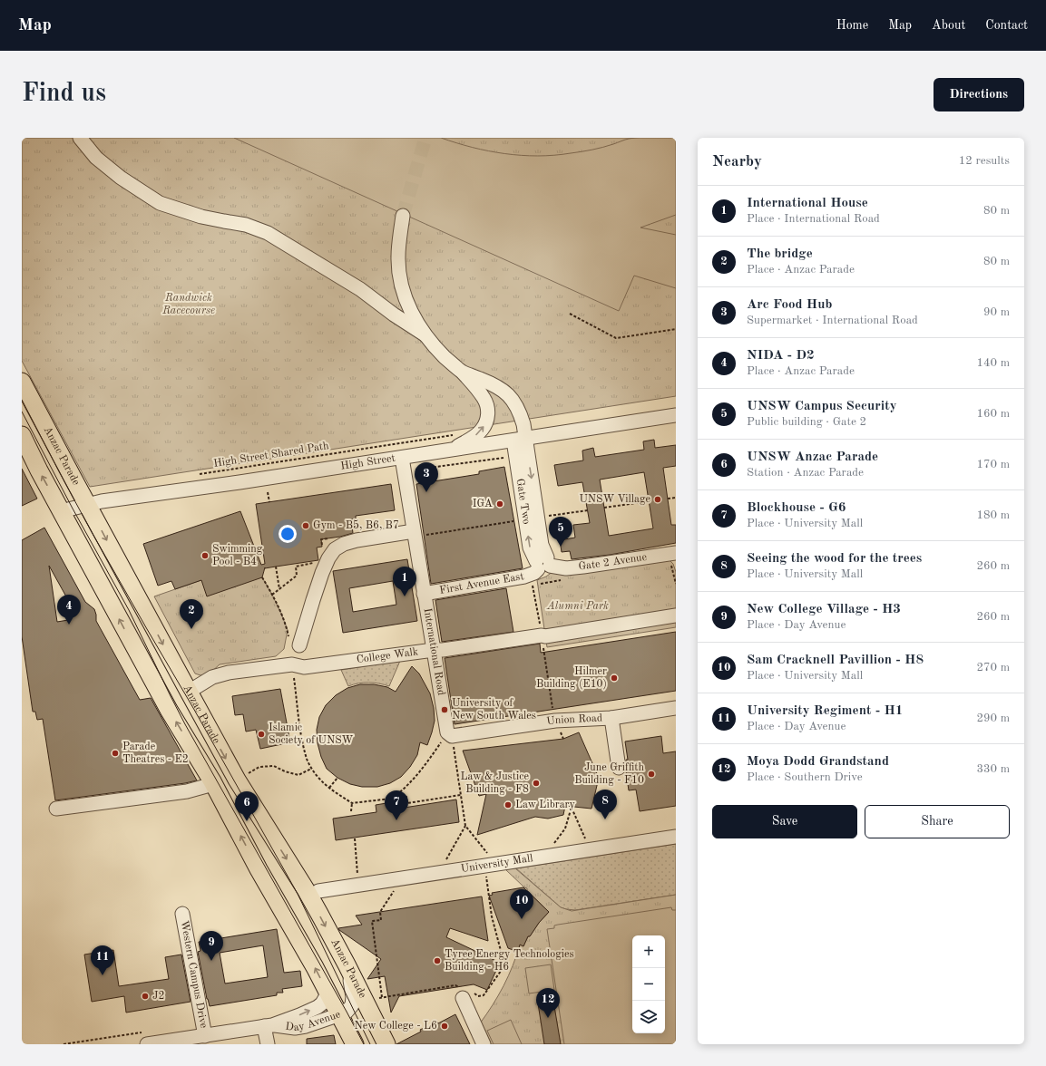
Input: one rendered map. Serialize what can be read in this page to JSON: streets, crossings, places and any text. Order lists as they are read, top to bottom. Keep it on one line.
{"streets":{"main road":["Anzac Parade"],"street":["High Street","Gate Two","Gate 2 Avenue","First Avenue East","International Road","College Walk","Union Road","University Mall","Western Campus Drive","Day Avenue"],"path":["High Street Shared Path"]},"crossings":[["Anzac Parade","High Street"],["Anzac Parade","College Walk"],["Anzac Parade","Day Avenue"],["High Street","Gate Two"],["High Street","International Road"],["Gate Two","Gate 2 Avenue"],["Gate Two","First Avenue East"],["Gate 2 Avenue","First Avenue East"],["First Avenue East","International Road"],["International Road","College Walk"],["International Road","Union Road"],["Western Campus Drive","Day Avenue"]],"parks":["Randwick Racecourse","Alumni Park"],"places":["UNSW Village","IGA","Gym - B5, B6, B7","Swimming Pool - B4","Hilmer Building (E10)","University of New South Wales","Islamic Society of UNSW","Parade Theatres - E2","June Griffith Building - F10","Law & Justice Building - F8","Law Library","Tyree Energy Technologies Building - H6","J2","New College - L6"],"page":{"header":"Map","nav":["Home","Map","About","Contact"],"buttons":["Directions",["Save","Share"]],"title":"Find us","heading":["Nearby","12 results"],"list":[{"mark":"1","name":"International House","note":"Place · International Road","value":"80 m"},{"mark":"2","name":"The bridge","note":"Place · Anzac Parade","value":"80 m"},{"mark":"3","name":"Arc Food Hub","note":"Supermarket · International Road","value":"90 m"},{"mark":"4","name":"NIDA - D2","note":"Place · Anzac Parade","value":"140 m"},{"mark":"5","name":"UNSW Campus Security","note":"Public building · Gate 2","value":"160 m"},{"mark":"6","name":"UNSW Anzac Parade","note":"Station · Anzac Parade","value":"170 m"},{"mark":"7","name":"Blockhouse - G6","note":"Place · University Mall","value":"180 m"},{"mark":"8","name":"Seeing the wood for the trees","note":"Place · University Mall","value":"260 m"},{"mark":"9","name":"New College Village - H3","note":"Place · Day Avenue","value":"260 m"},{"mark":"10","name":"Sam Cracknell Pavillion - H8","note":"Place · University Mall","value":"270 m"},{"mark":"11","name":"University Regiment - H1","note":"Place · Day Avenue","value":"290 m"},{"mark":"12","name":"Moya Dodd Grandstand","note":"Place · Southern Drive","value":"330 m"}],"pins":["3","5","1","4","2","8","7","6","10","9","11","12"],"map_buttons":["+","−"]}}
